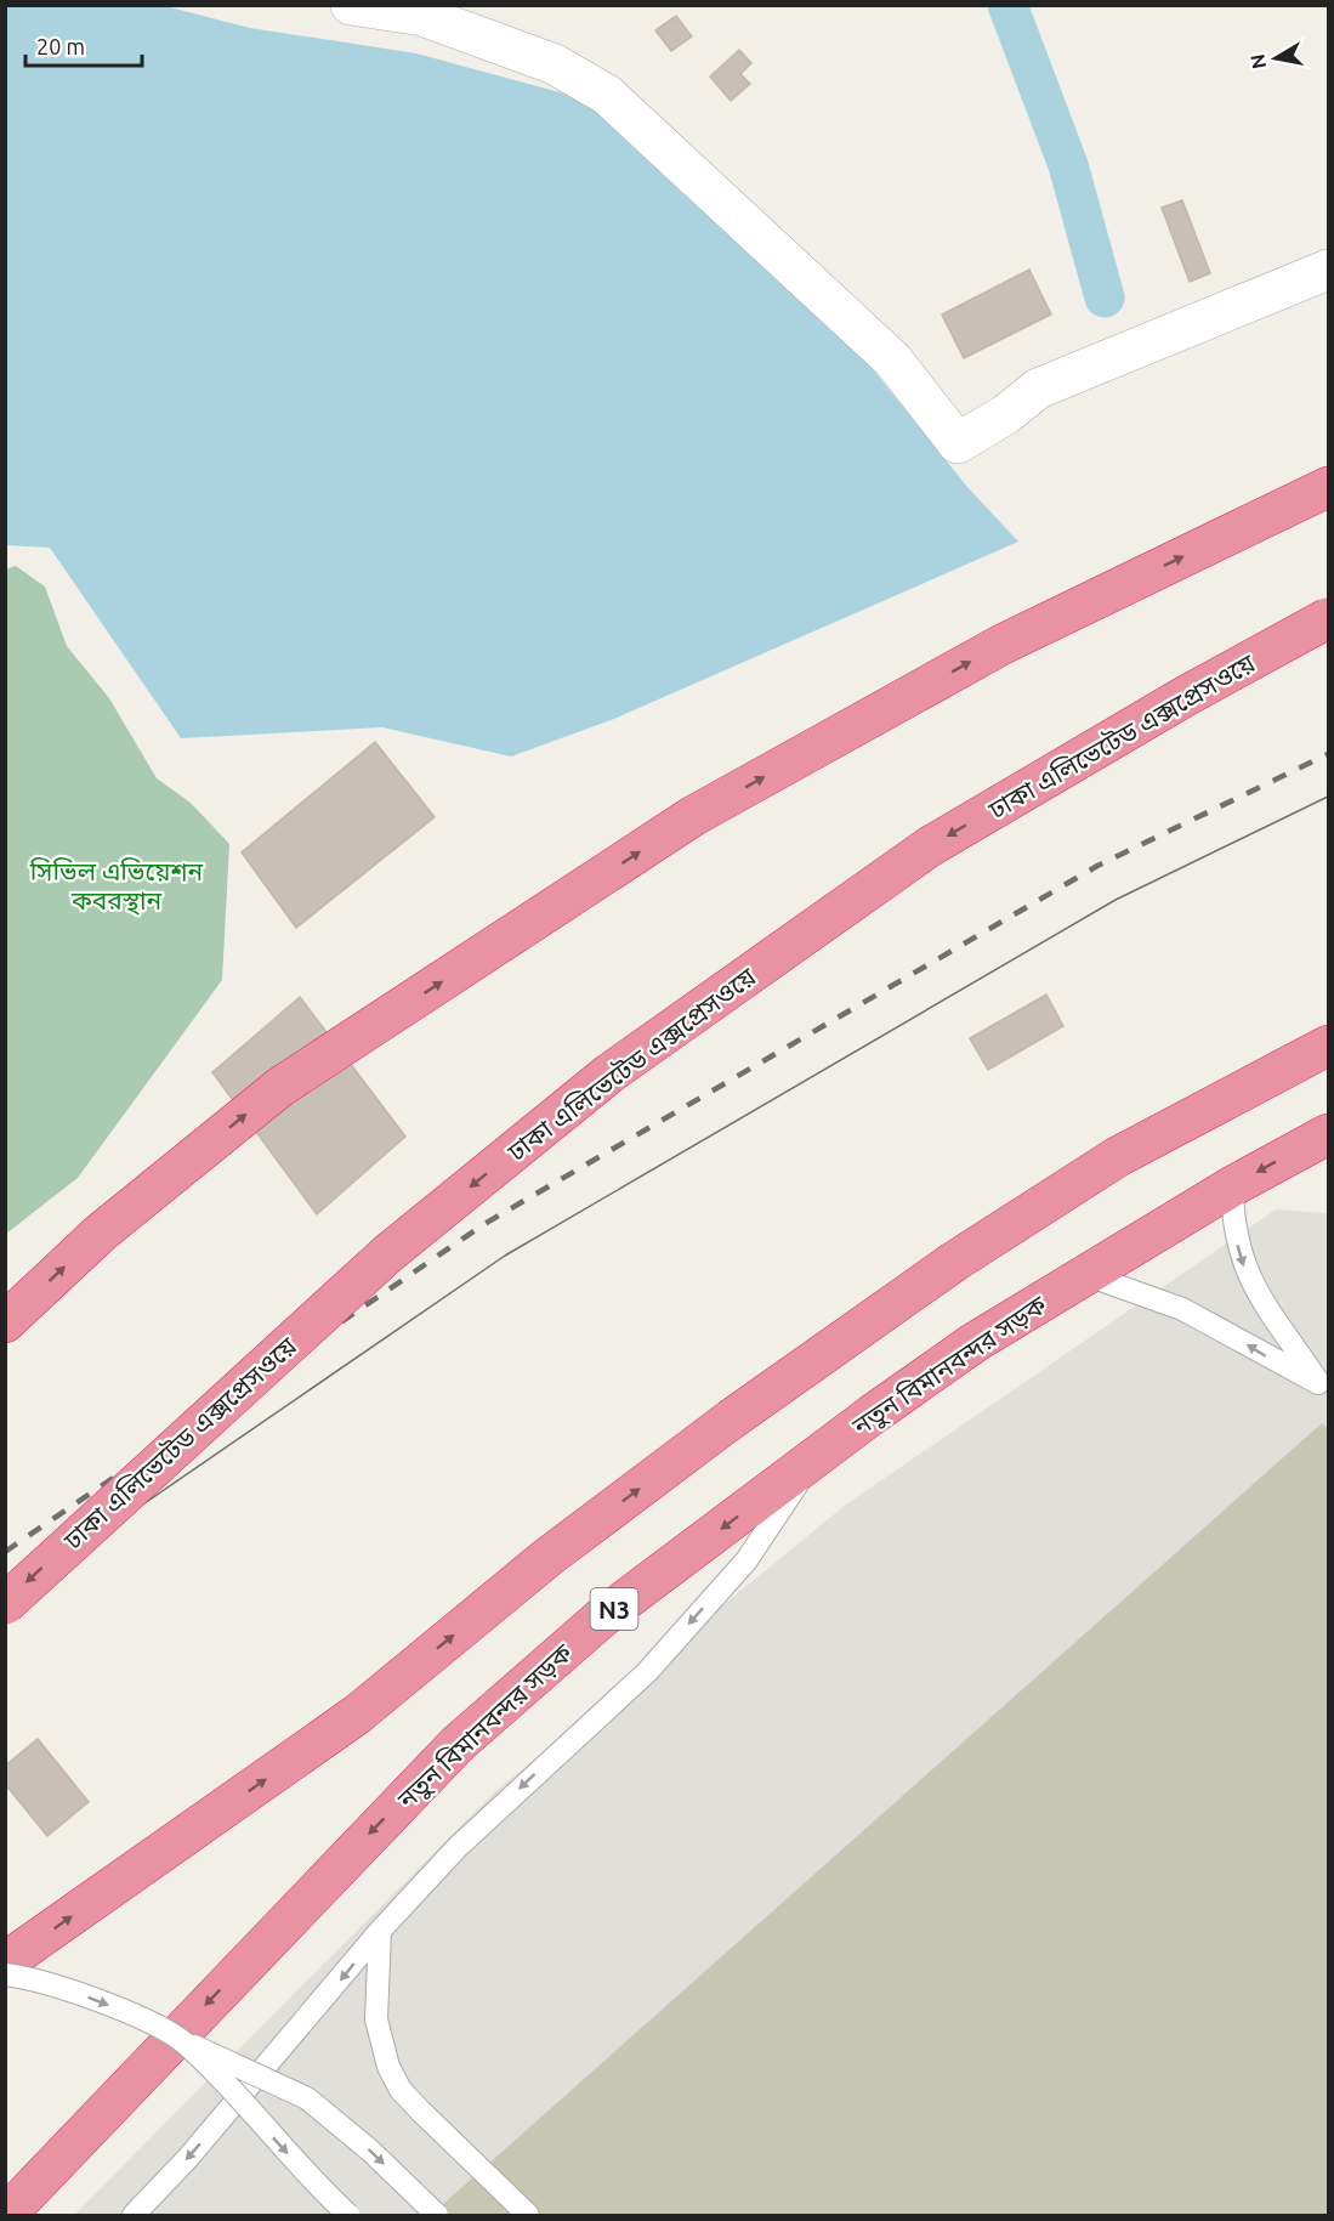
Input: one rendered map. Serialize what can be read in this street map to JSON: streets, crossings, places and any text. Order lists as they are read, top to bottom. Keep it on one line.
{"streets":{"highway":["ঢাকা এলিভেটেড এক্সপ্রেসওয়ে","নতুন বিমানবন্দর সড়ক","N3"]},"parks":["সিভিল এভিয়েশন কবরস্থান"],"scale_bar":"20 m","north":"left"}
